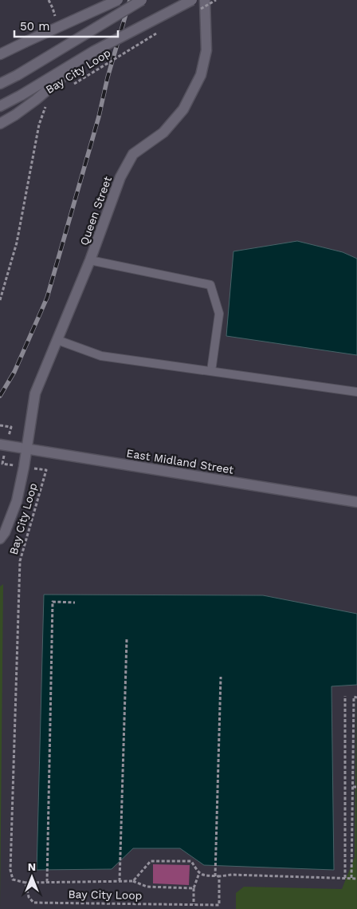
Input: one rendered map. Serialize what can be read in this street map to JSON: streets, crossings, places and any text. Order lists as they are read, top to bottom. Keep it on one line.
{"streets":{"street":["Queen Street","East Midland Street"],"path":["Bay City Loop"]},"crossings":[["Queen Street","East Midland Street"]],"scale_bar":"50 m","north":"top"}
